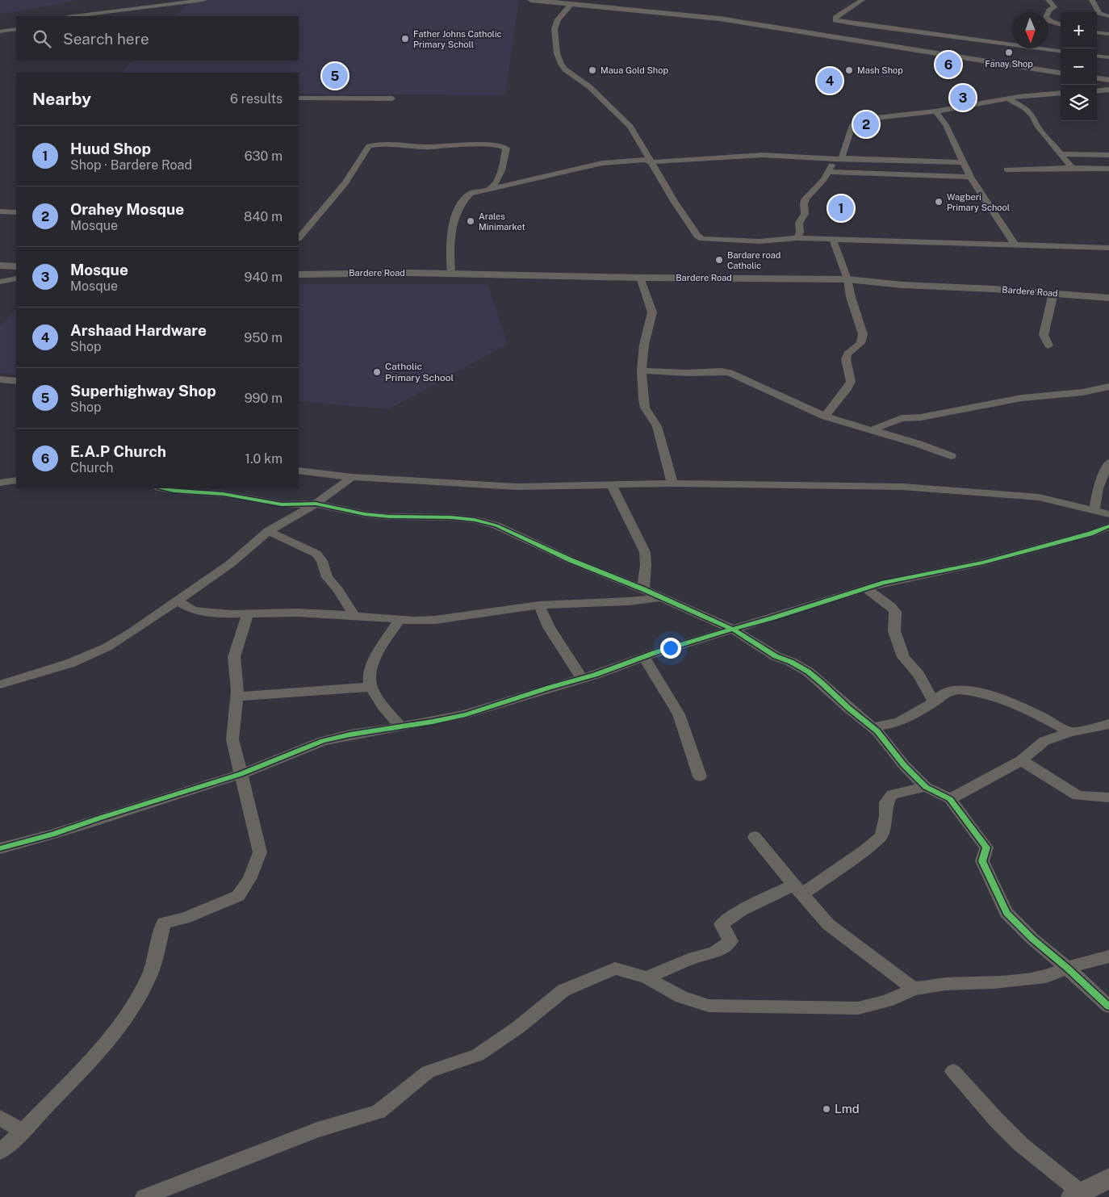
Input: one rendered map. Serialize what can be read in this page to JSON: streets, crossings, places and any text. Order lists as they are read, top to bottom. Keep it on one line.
{"streets":{"street":["Bardere Road"]},"places":["Father Johns Catholic Primary Scholl","Fanay Shop","Maua Gold Shop","Mash Shop","Wagberi Primary School","Arales Minimarket","Bardare road Catholic","Catholic Primary School","Lmd"],"north":"bottom","page":{"map_buttons":["+","−"],"search":"Search here","pins":["6","5","4","3","2","1"],"heading":["Nearby","6 results"],"list":[{"mark":"1","name":"Huud Shop","note":"Shop · Bardere Road","value":"630 m"},{"mark":"2","name":"Orahey Mosque","note":"Mosque","value":"840 m"},{"mark":"3","name":"Mosque","note":"Mosque","value":"940 m"},{"mark":"4","name":"Arshaad Hardware","note":"Shop","value":"950 m"},{"mark":"5","name":"Superhighway Shop","note":"Shop","value":"990 m"},{"mark":"6","name":"E.A.P Church","note":"Church","value":"1.0 km"}]}}
